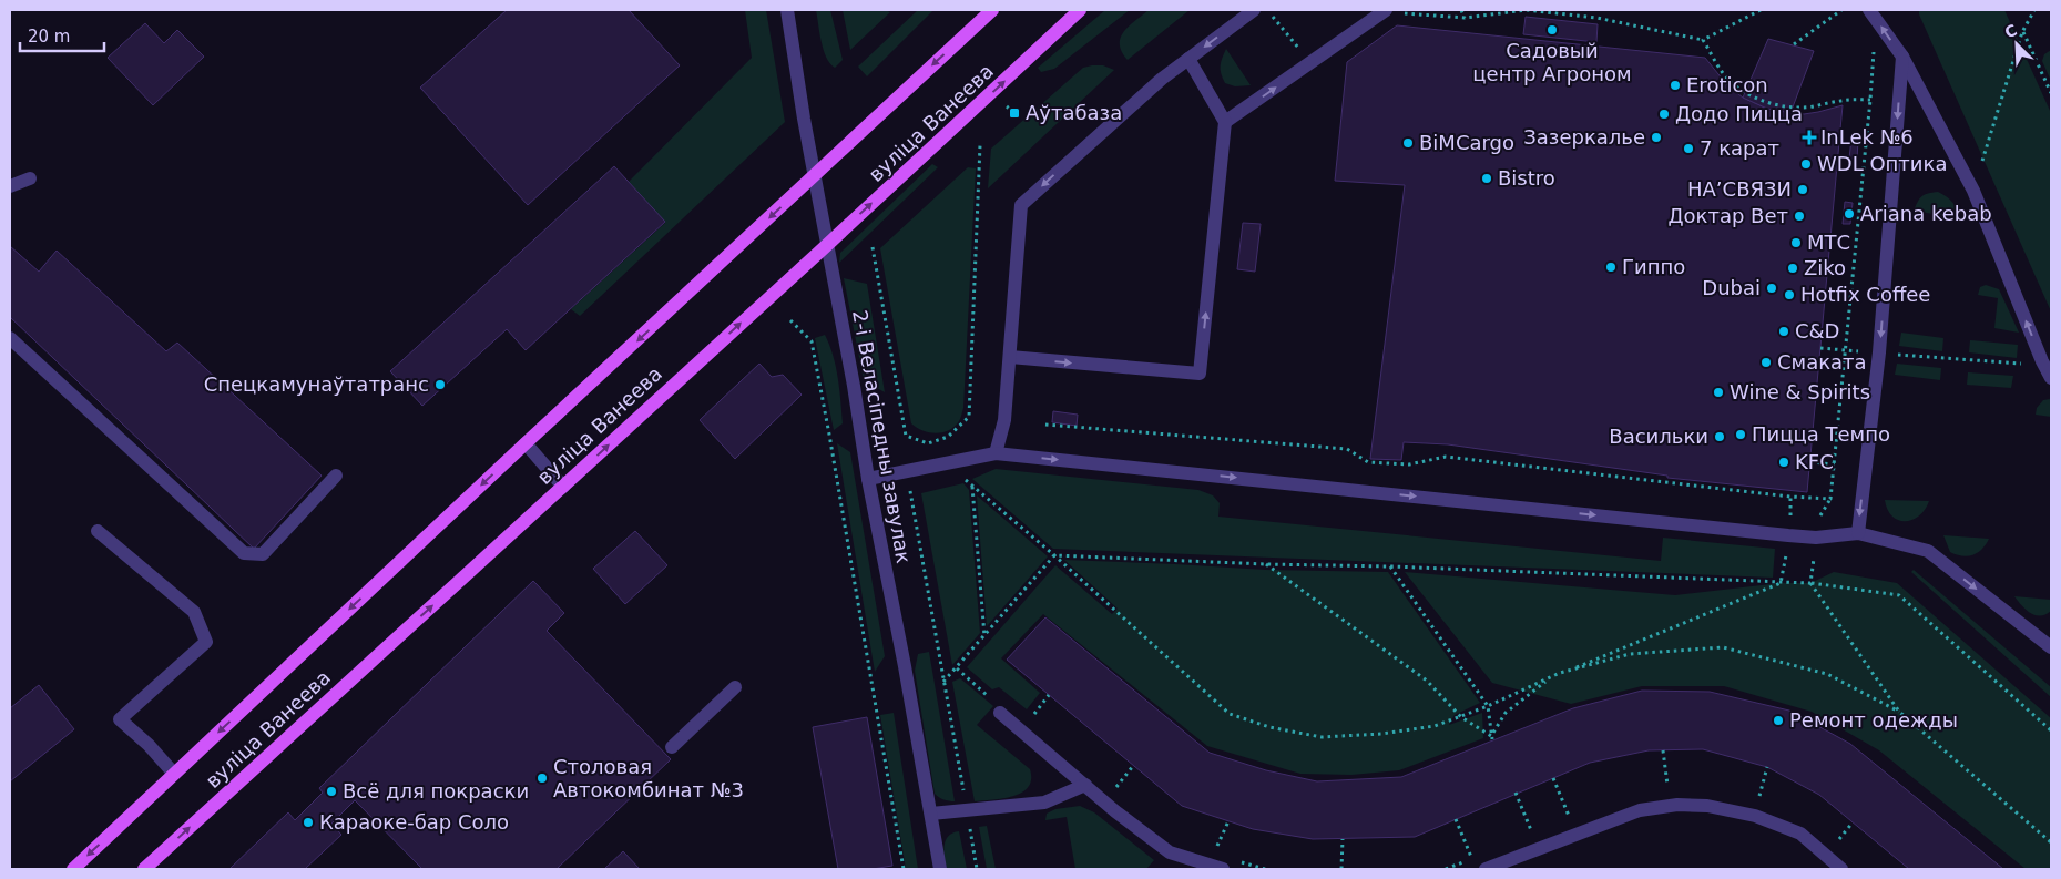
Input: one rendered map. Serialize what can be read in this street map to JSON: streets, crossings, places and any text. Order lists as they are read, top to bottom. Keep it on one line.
{"streets":{"main road":["вуліца Ванеева"],"street":["2-і Веласіпедны завулак"]},"crossings":[["вуліца Ванеева","2-і Веласіпедны завулак"]],"places":{"other":["Садовый центр Агроном","Eroticon","Додо Пицца","Зазеркалье","BiMCargo","7 карат","WDL Оптика","Bistro","НАʼСВЯЗИ","Ariana kebab","Доктар Вет","МТС","Гиппо","Ziko","Dubai","Hotfix Coffee","C&D","Смаката","Спецкамунаўтатранс","Wine & Spirits","Пицца Темпо","Васильки","KFC","Ремонт одежды","Столовая Автокомбинат №3","Всё для покраски","Караоке-бар Соло"],"transit":["Аўтабаза"],"health":["InLek №6"]},"scale_bar":"20 m","north":"top left"}
